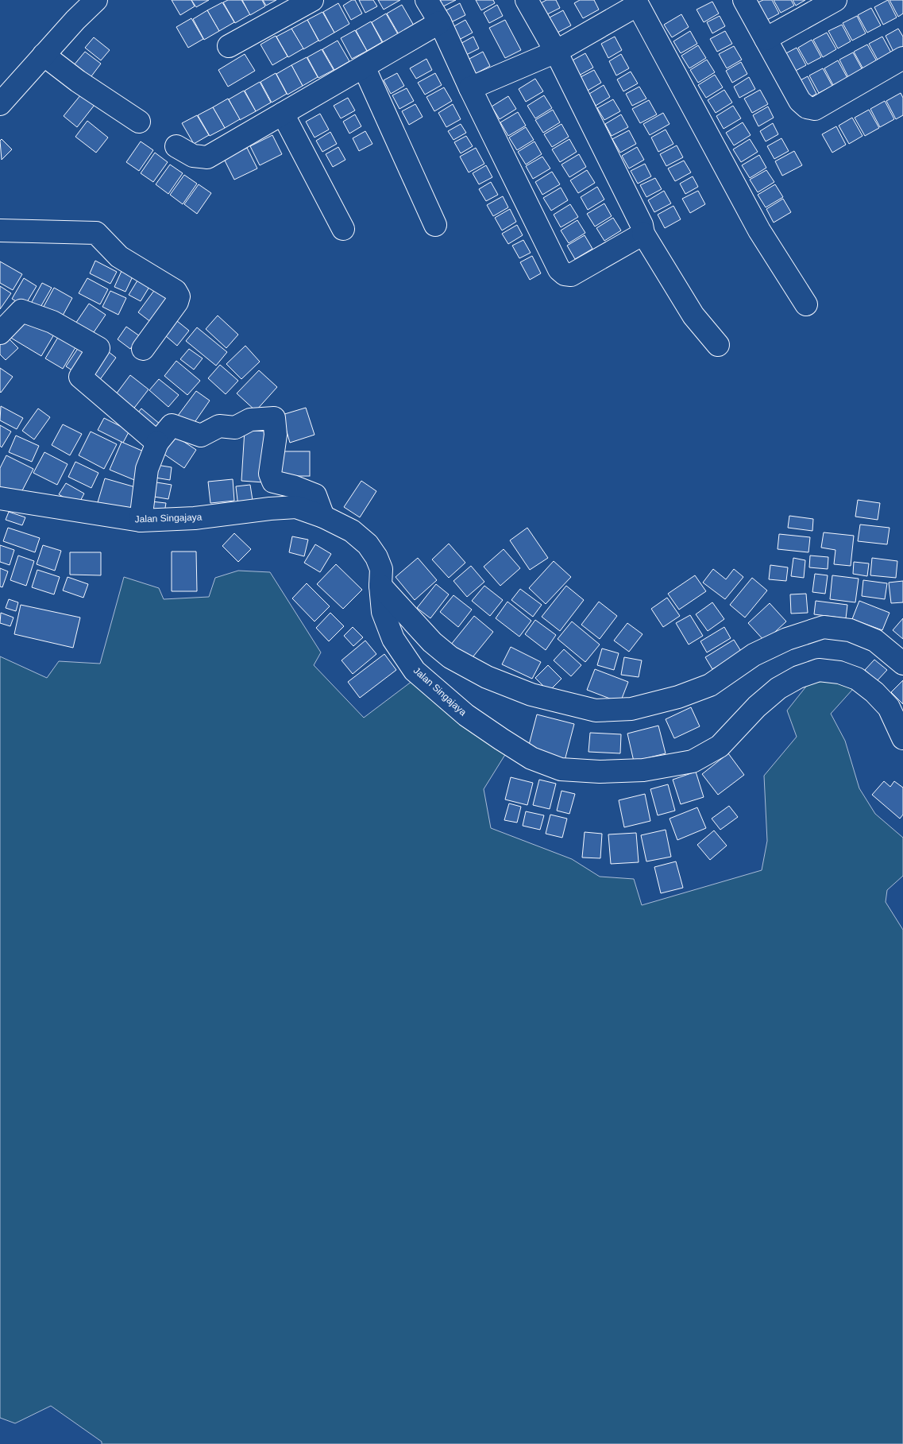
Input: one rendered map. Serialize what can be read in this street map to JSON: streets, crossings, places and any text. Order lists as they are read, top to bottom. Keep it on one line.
{"streets":{"street":["Jalan Singajaya"]}}
